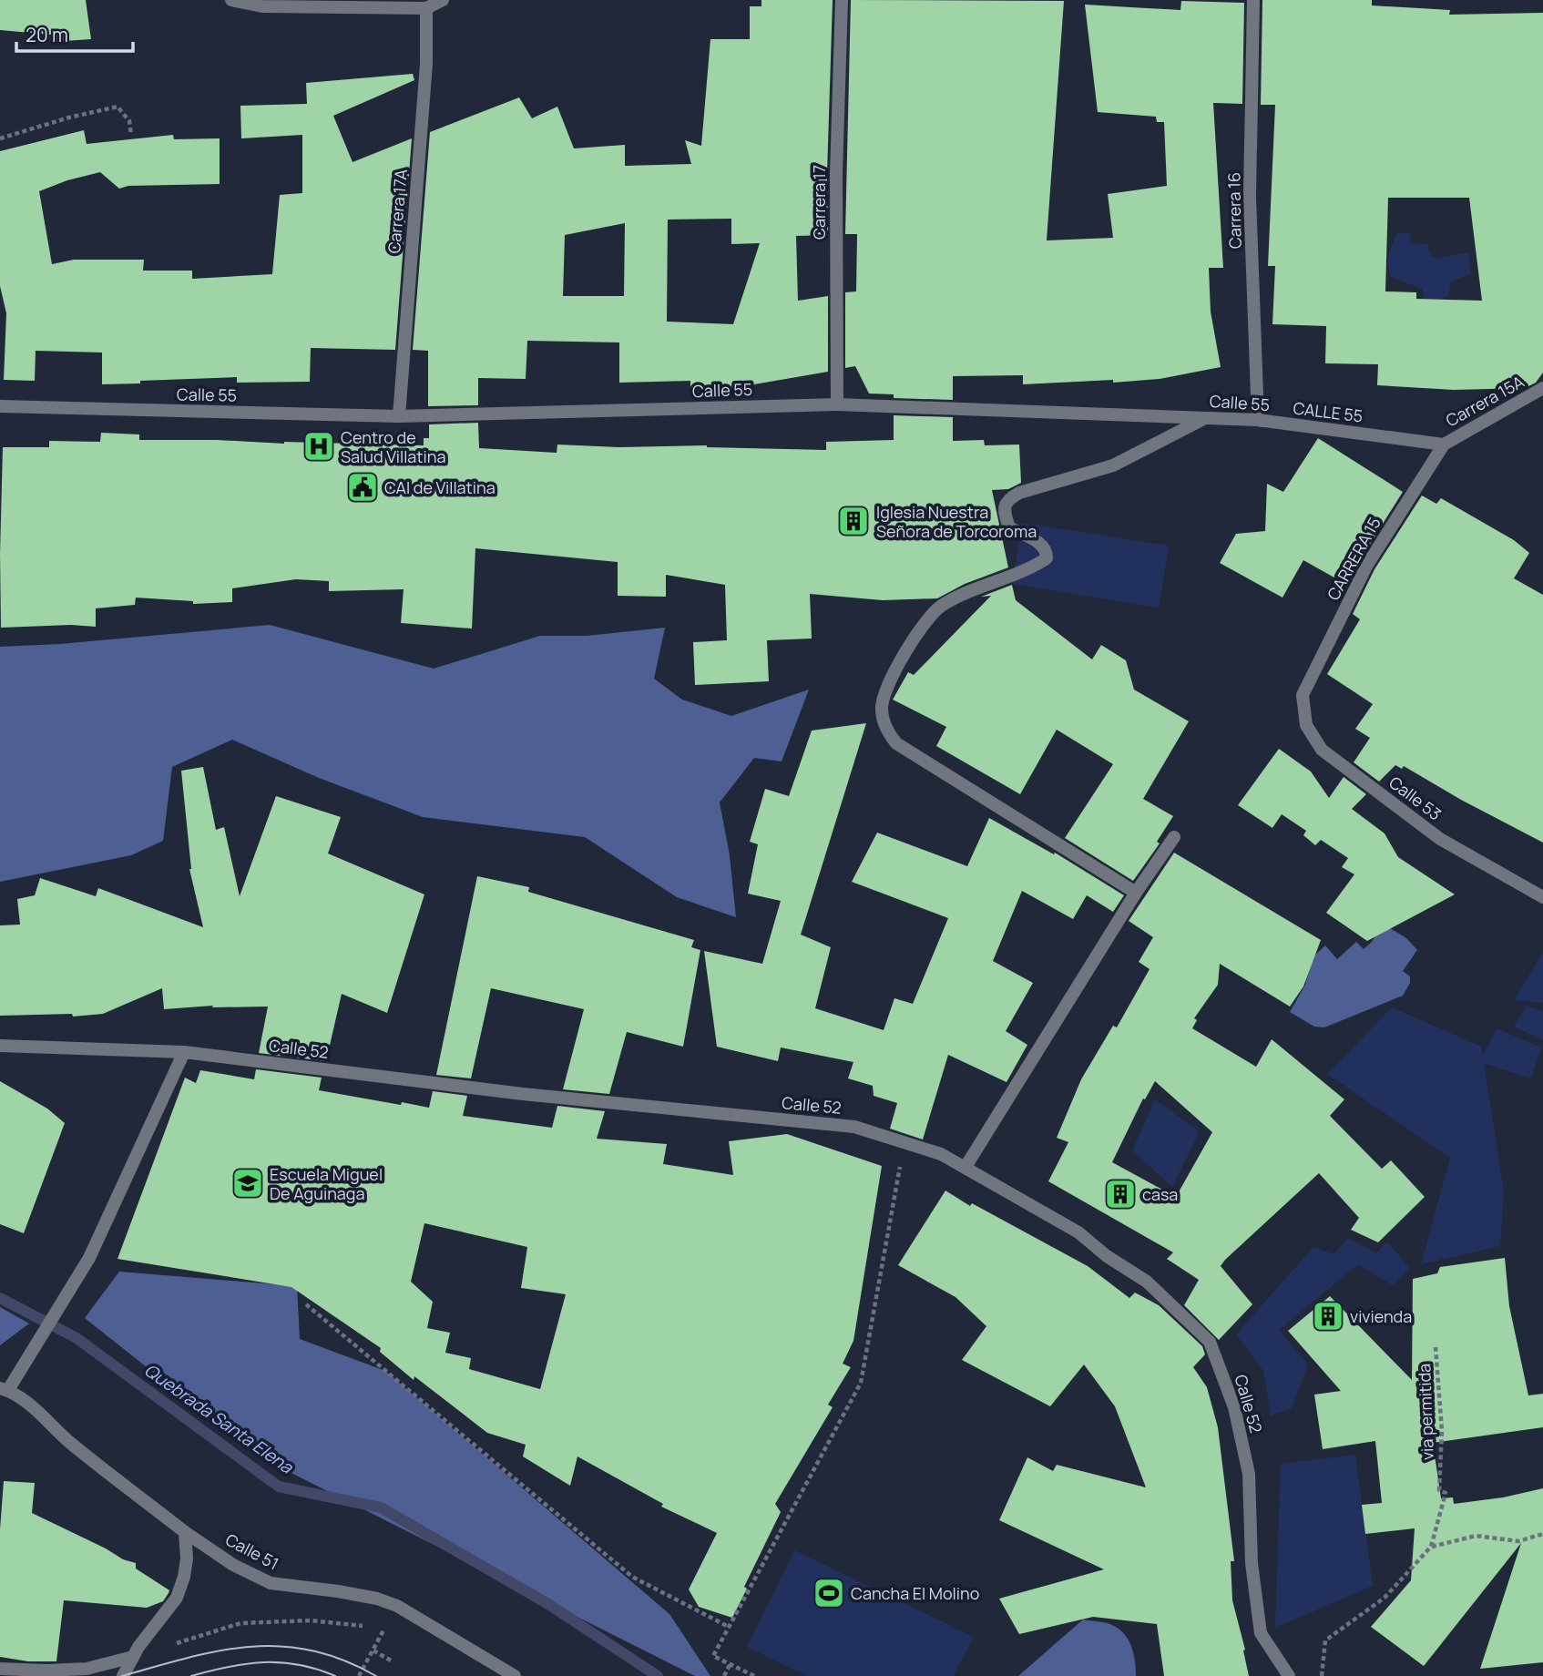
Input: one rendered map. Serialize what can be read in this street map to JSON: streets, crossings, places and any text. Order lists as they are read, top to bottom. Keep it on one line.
{"streets":{"street":["Carrera 17","Carrera 16","Carrera 17A","Calle 55","CALLE 55","CARRERA 15","Calle 53","Calle 52","Calle 51"],"path":["via permitida"]},"crossings":[["Carrera 17","Calle 55"],["Carrera 16","Calle 55"],["Carrera 16","CALLE 55"],["Carrera 17A","Calle 55"],["Calle 55","CALLE 55"],["CALLE 55","CARRERA 15"],["CARRERA 15","Calle 53"]],"water":["Quebrada Santa Elena"],"places":{"hospital":["Centro de Salud Villatina"],"public building":["CAI de Villatina"],"building":["Iglesia Nuestra Señora de Torcoroma","casa","vivienda"],"school or university":["Escuela Miguel De Aguinaga"],"sports":["Cancha El Molino"]},"scale_bar":"20 m"}
